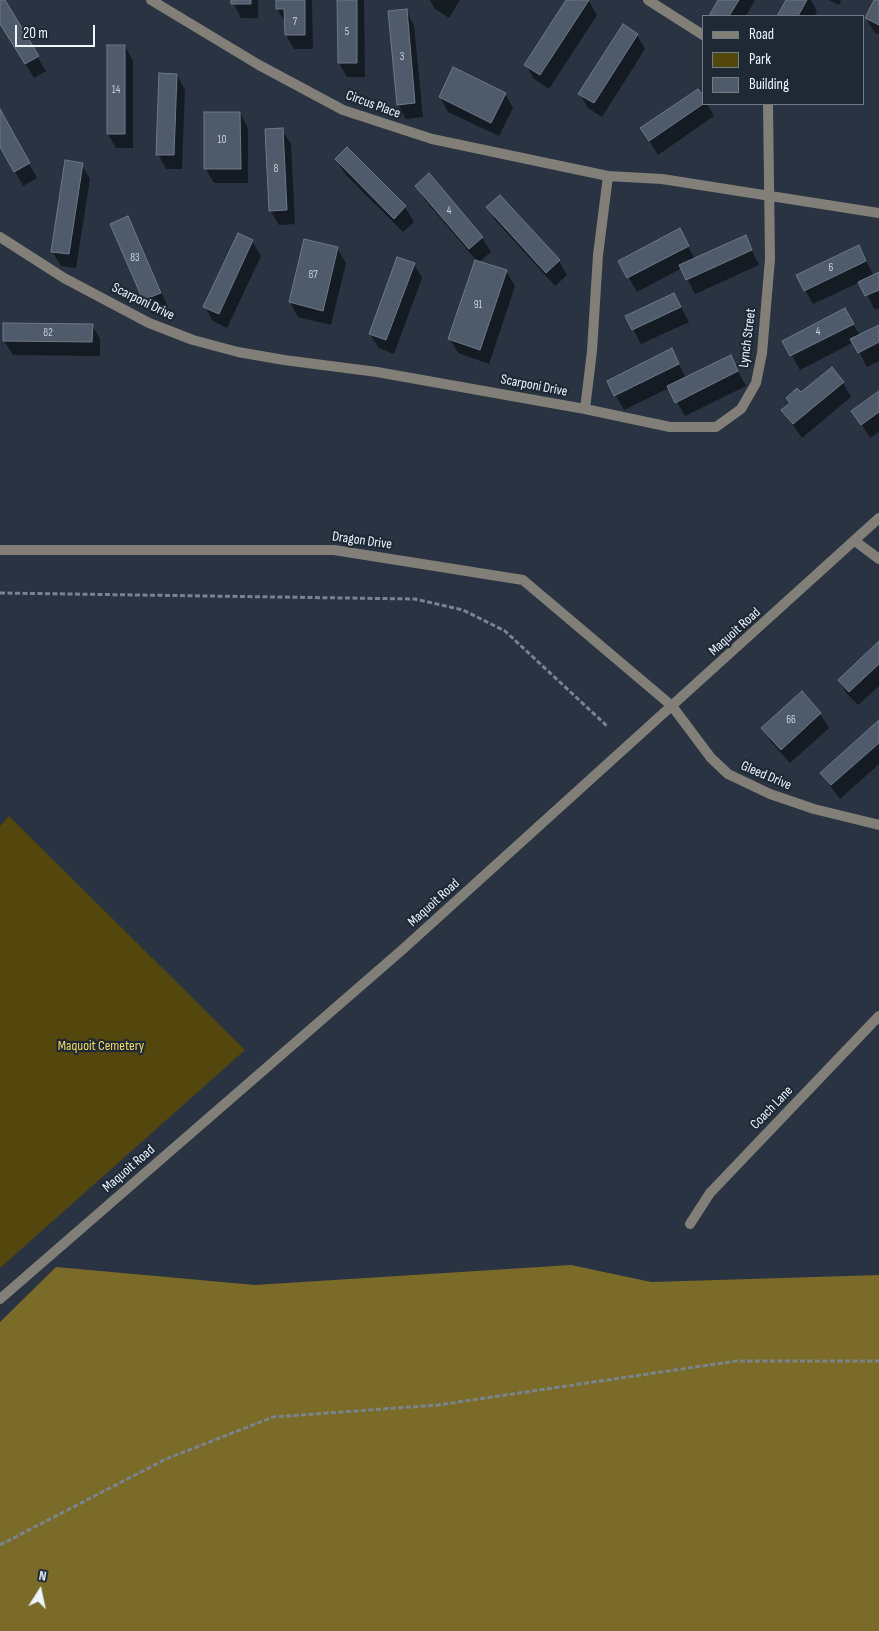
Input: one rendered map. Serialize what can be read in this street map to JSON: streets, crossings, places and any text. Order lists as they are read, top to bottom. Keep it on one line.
{"streets":{"street":["Circus Place","Scarponi Drive","Lynch Street","Dragon Drive","Maquoit Road","Gleed Drive","Coach Lane"]},"crossings":[["Circus Place","Scarponi Drive"],["Scarponi Drive","Lynch Street"],["Dragon Drive","Maquoit Road"],["Dragon Drive","Gleed Drive"],["Maquoit Road","Gleed Drive"]],"parks":["Maquoit Cemetery"],"house_numbers":["7","5","3","14","10","8","4","83","6","87","91","4","82","66"],"legend":["Road","Park","Building"],"scale_bar":"20 m","north":"top"}
